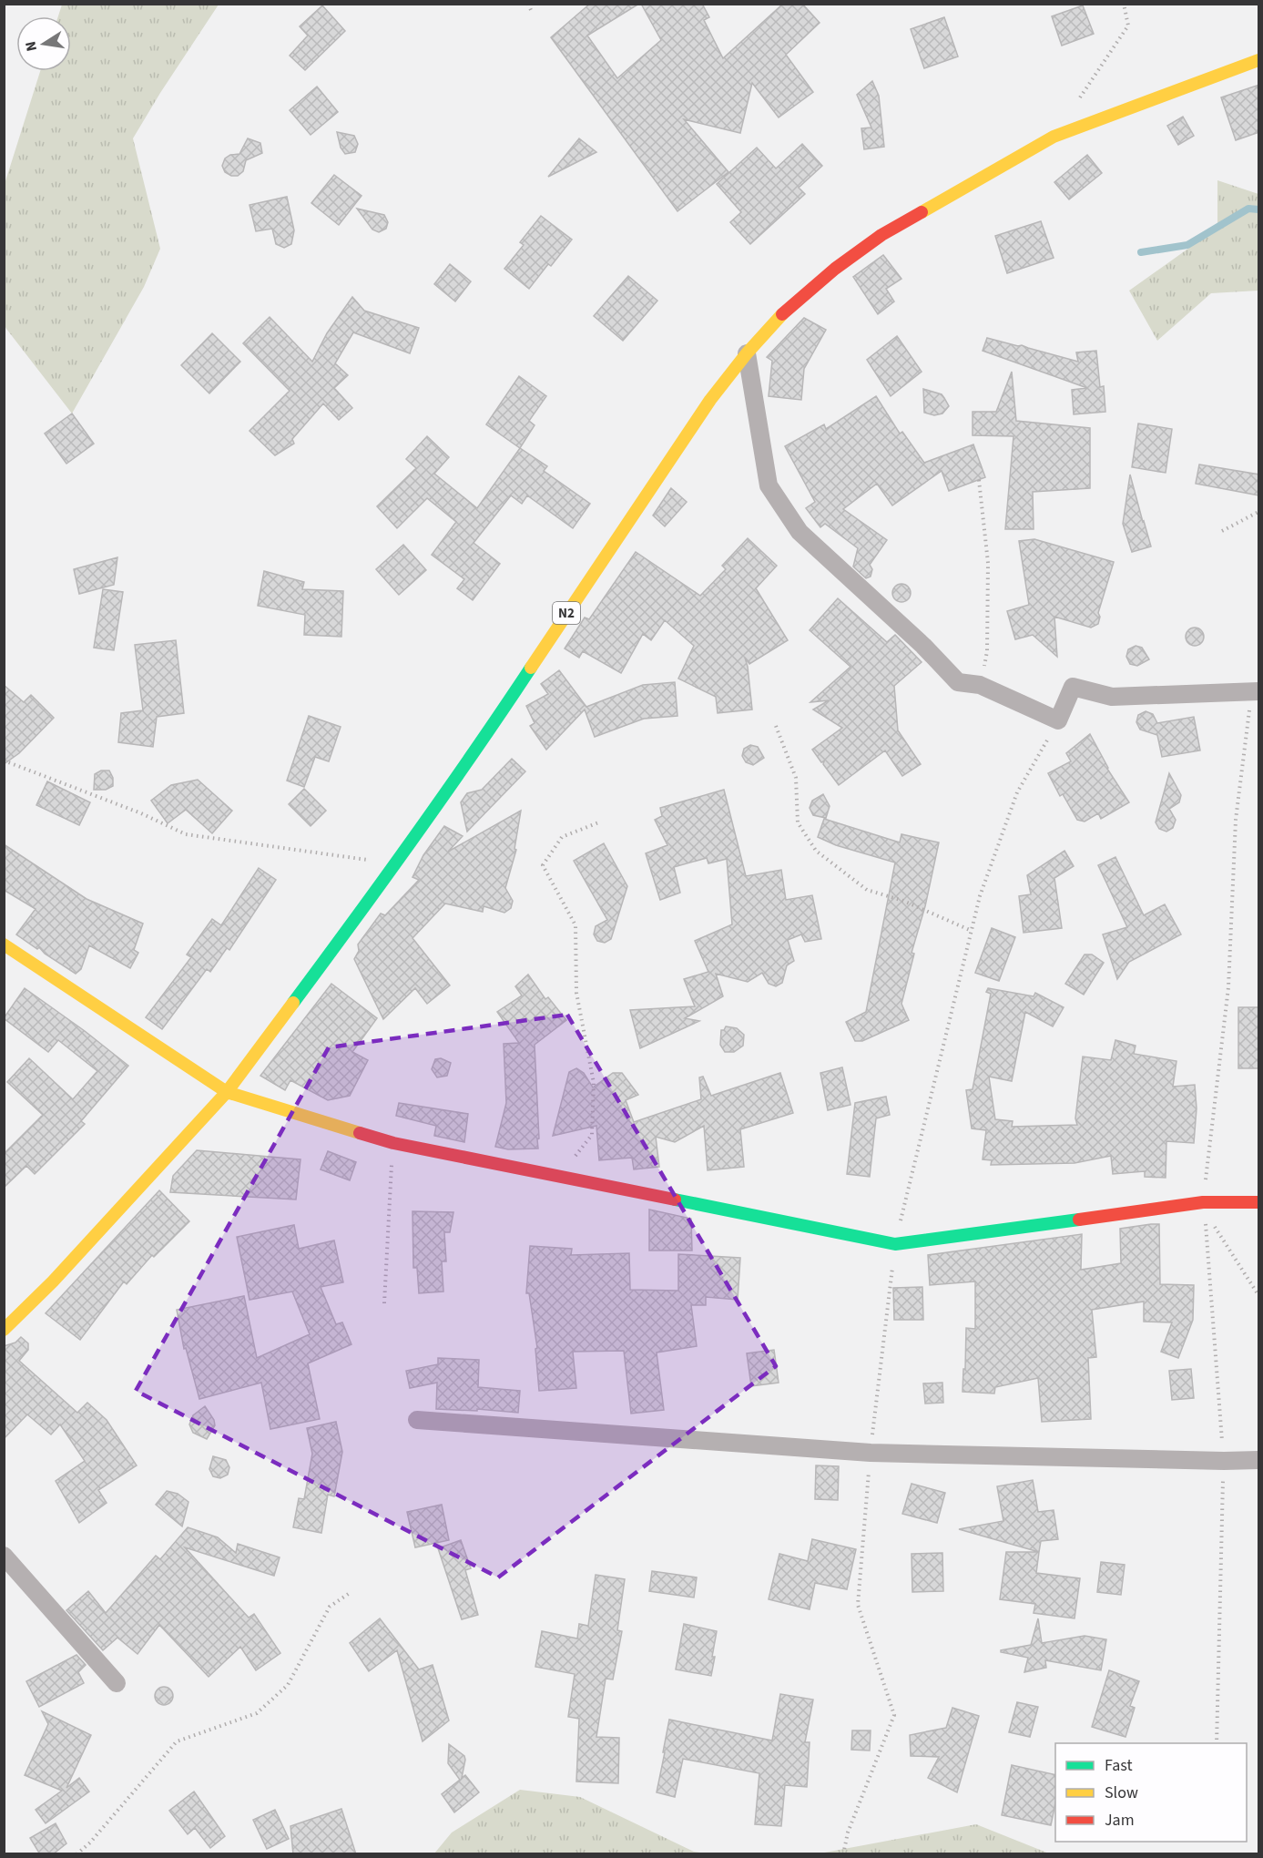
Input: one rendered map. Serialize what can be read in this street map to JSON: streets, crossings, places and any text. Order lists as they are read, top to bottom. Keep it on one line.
{"streets":{"main road":["N2"]},"legend":["Fast","Slow","Jam"],"north":"left"}
